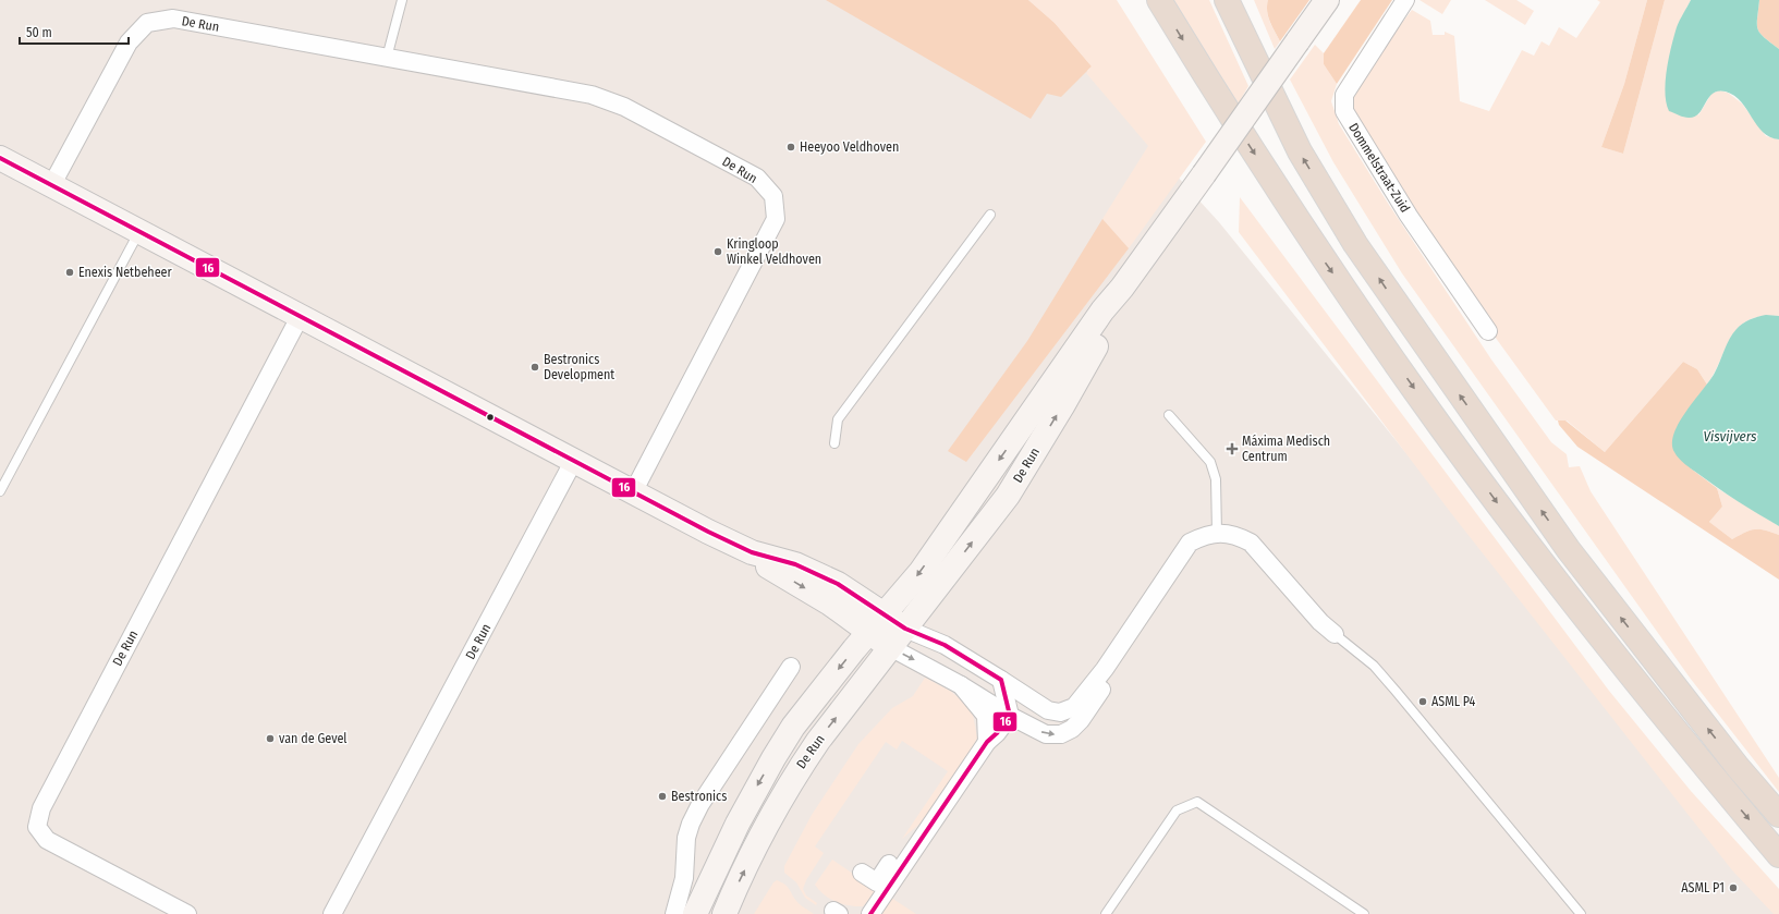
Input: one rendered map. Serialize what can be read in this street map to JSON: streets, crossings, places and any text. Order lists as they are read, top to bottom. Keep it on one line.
{"streets":{"main road":["De Run"],"street":["Dommelstraat-Zuid"]},"water":["Visvijvers"],"places":{"other":["Heeyoo Veldhoven","Kringloop Winkel Veldhoven","Enexis Netbeheer","Bestronics Development","ASML P4","van de Gevel","Bestronics","ASML P1"],"health":["Máxima Medisch Centrum"]},"lines":["transit line 16"],"scale_bar":"50 m"}
